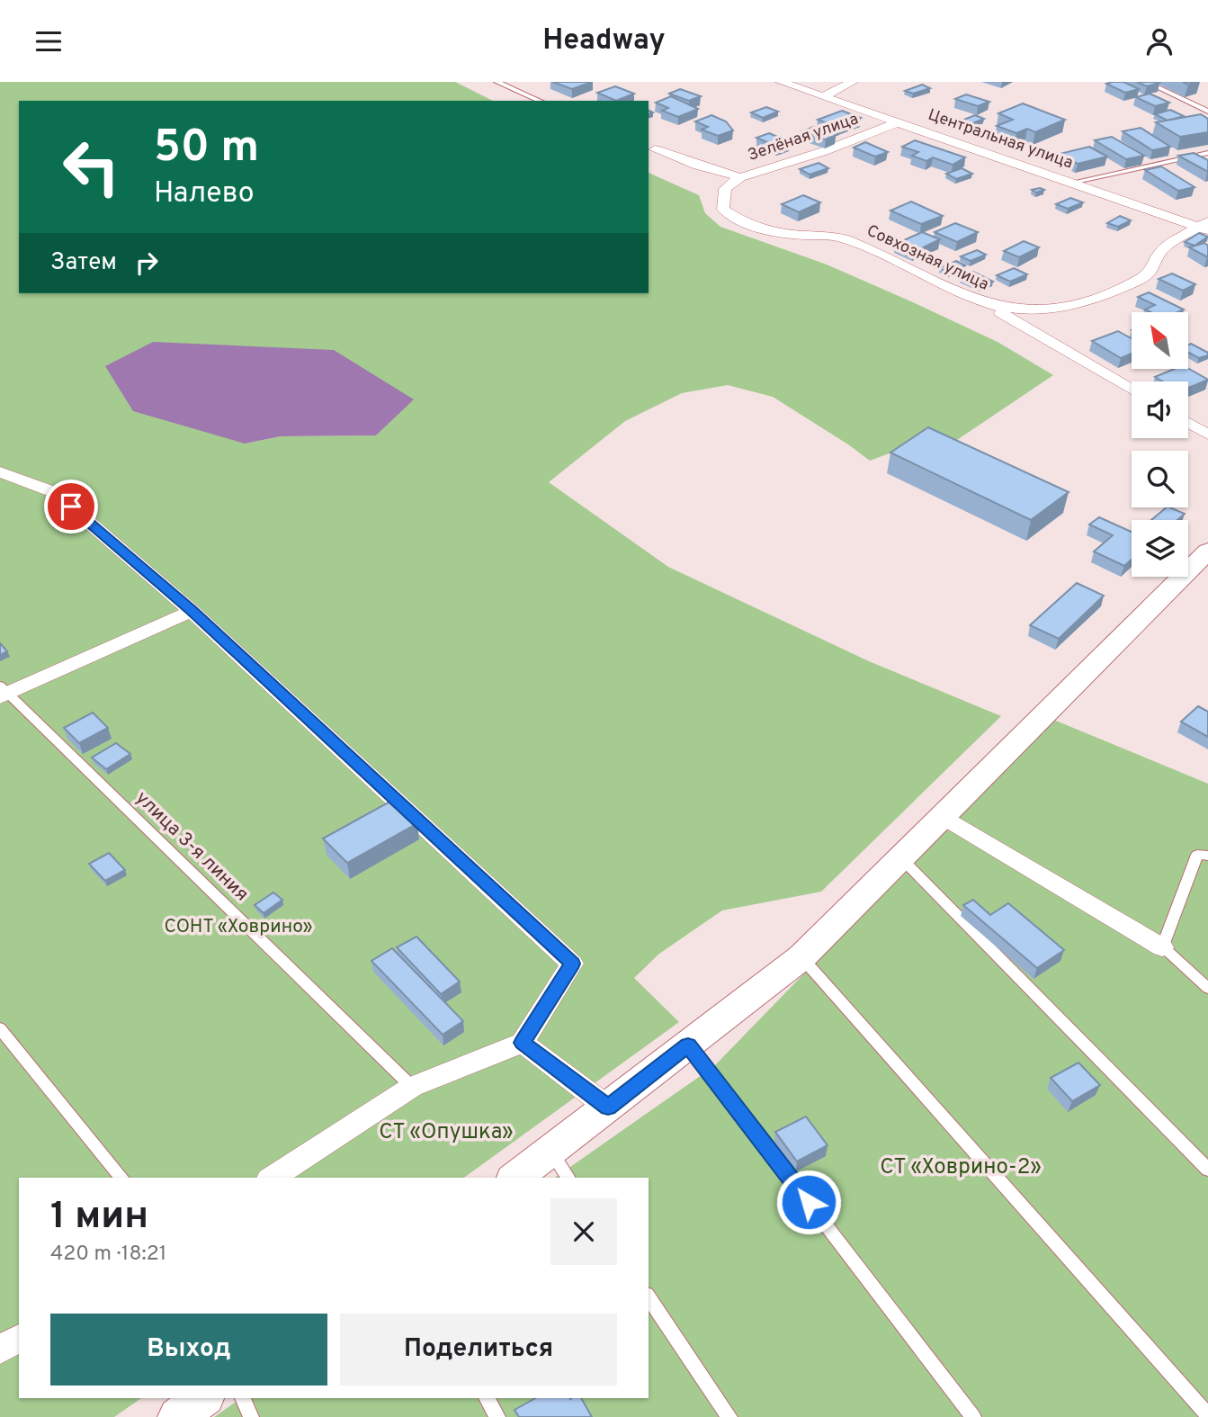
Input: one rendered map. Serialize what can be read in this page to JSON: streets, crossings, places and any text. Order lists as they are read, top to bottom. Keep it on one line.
{"streets":{"street":["Зелёная улица","Центральная улица","Совхозная улица"],"lane":["улица 3-я линия"]},"crossings":[["Зелёная улица","Центральная улица"],["Зелёная улица","Совхозная улица"],["Центральная улица","Совхозная улица"]],"parks":["СОНТ «Ховрино»","СТ «Опушка»","СТ «Ховрино-2»"],"north":"top left","page":{"header":"Headway","turn":["50 m","Налево"],"then":"Затем","heading":["1 мин","420 m · 18:21"],"buttons":["Выход","Поделиться"]}}
